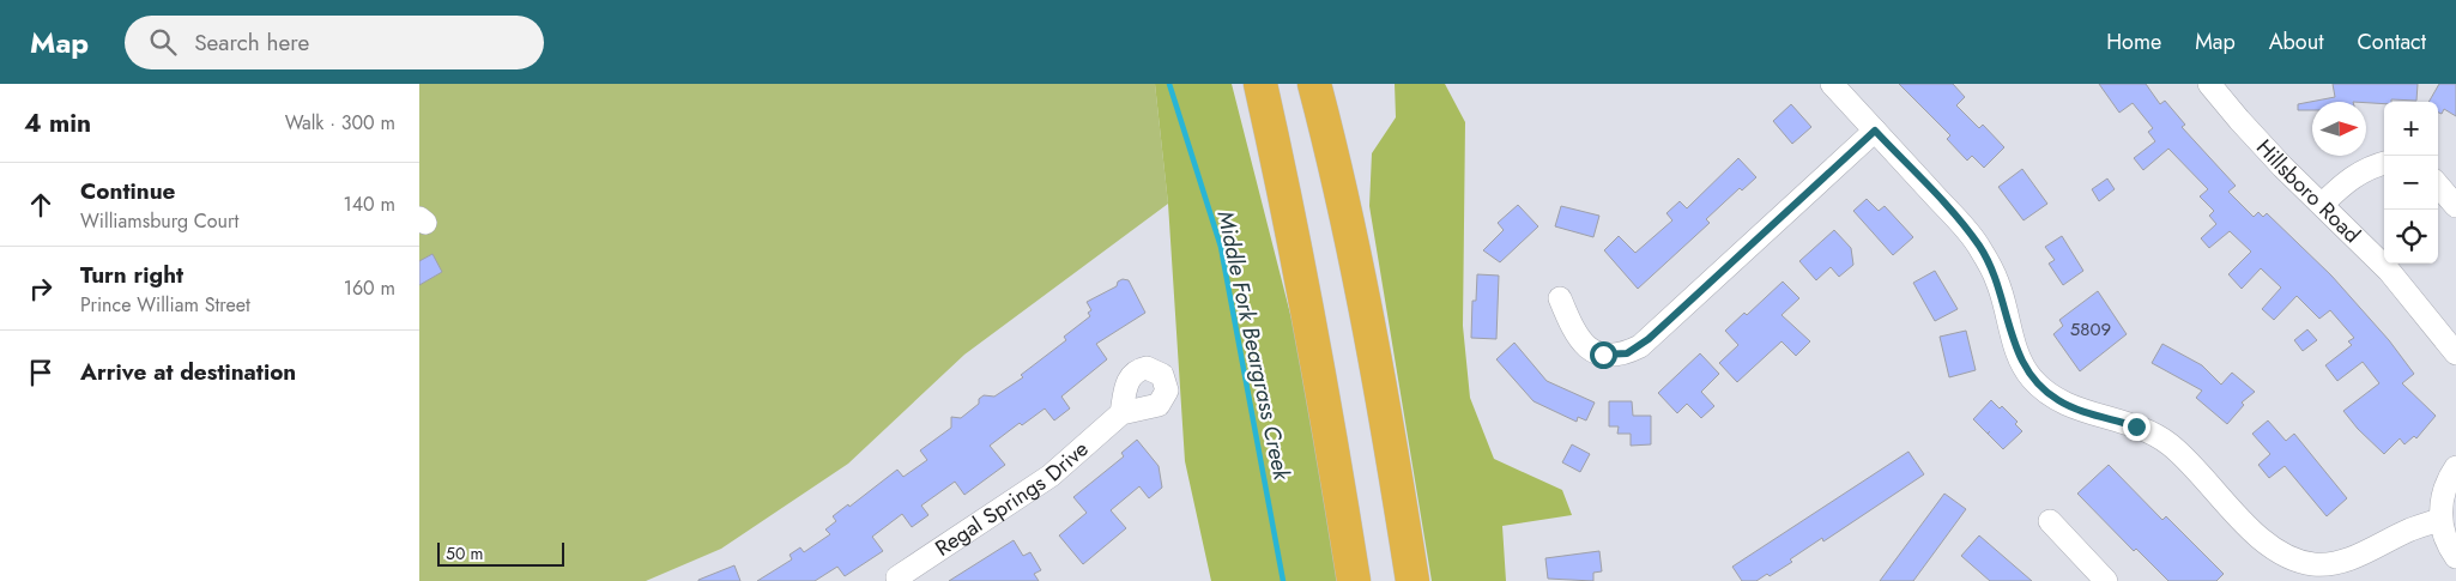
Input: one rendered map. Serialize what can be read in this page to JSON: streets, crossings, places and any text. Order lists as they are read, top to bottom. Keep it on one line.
{"streets":{"street":["Hillsboro Road","Regal Springs Drive"]},"water":["Middle Fork Beargrass Creek"],"house_numbers":["5809"],"scale_bar":"50 m","north":"right","page":{"header":"Map","search":"Search here","nav":["Home","Map","About","Contact"],"heading":["4 min","Walk · 300 m"],"map_buttons":["+","−"],"list":[["Continue","Williamsburg Court","140 m"],["Turn right","Prince William Street","160 m"],"Arrive at destination"],"scale":"50 m"}}
